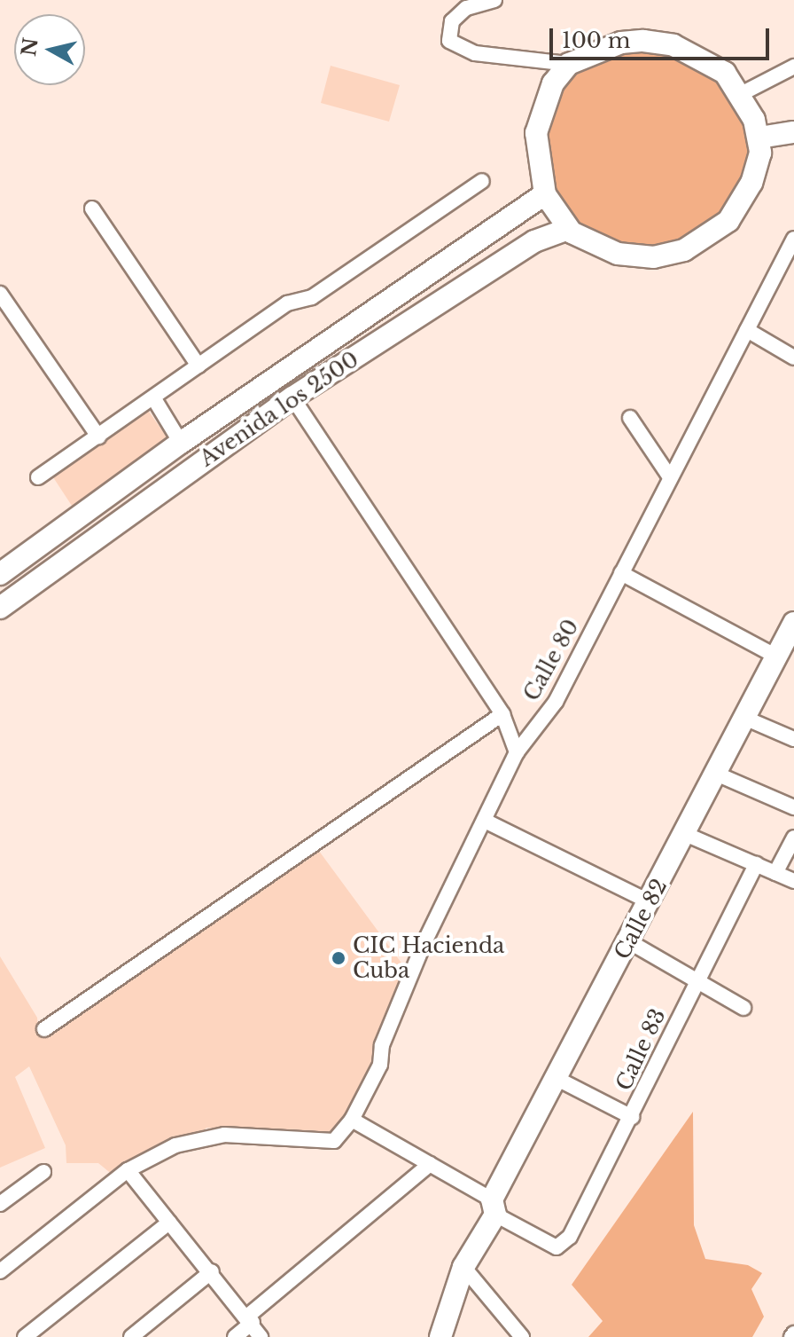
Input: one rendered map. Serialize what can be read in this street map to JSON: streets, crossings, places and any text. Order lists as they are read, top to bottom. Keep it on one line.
{"streets":{"main road":["Avenida los 2500","Calle 82"],"street":["Calle 80","Calle 83"]},"crossings":[["Calle 82","Calle 83"]],"places":["CIC Hacienda Cuba"],"scale_bar":"100 m","north":"left"}
